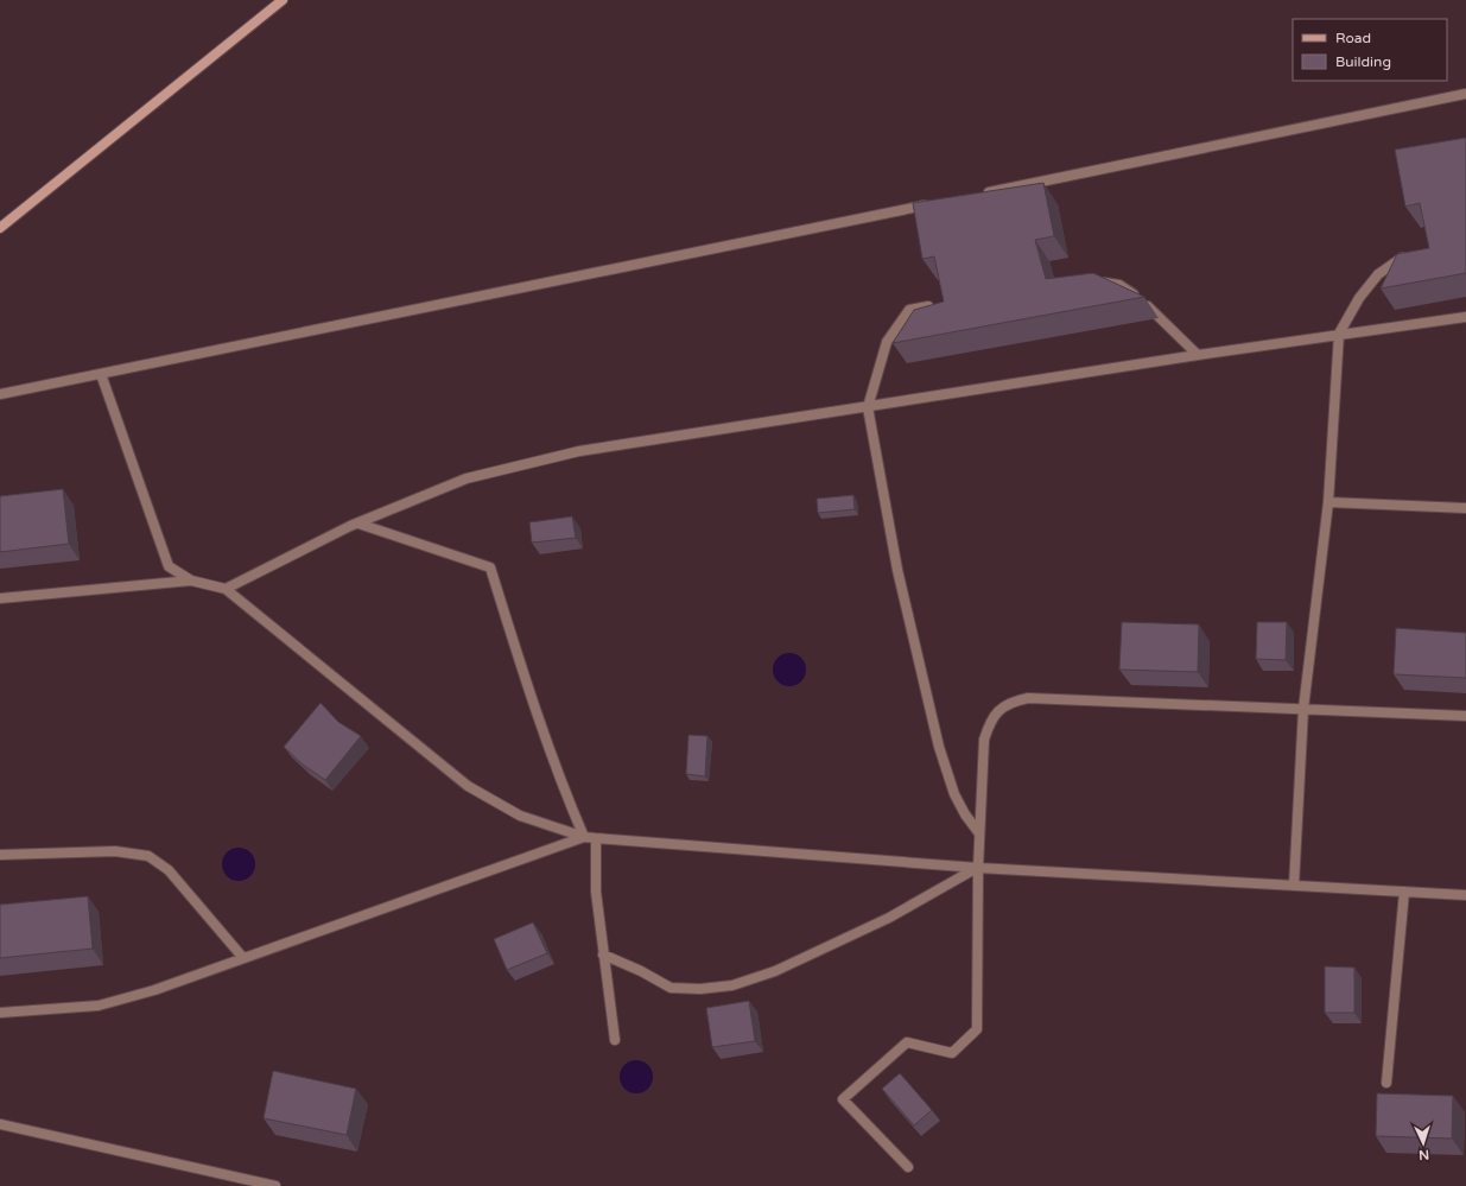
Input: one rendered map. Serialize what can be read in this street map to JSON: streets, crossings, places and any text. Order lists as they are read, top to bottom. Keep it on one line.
{"legend":["Road","Building"],"north":"bottom"}
